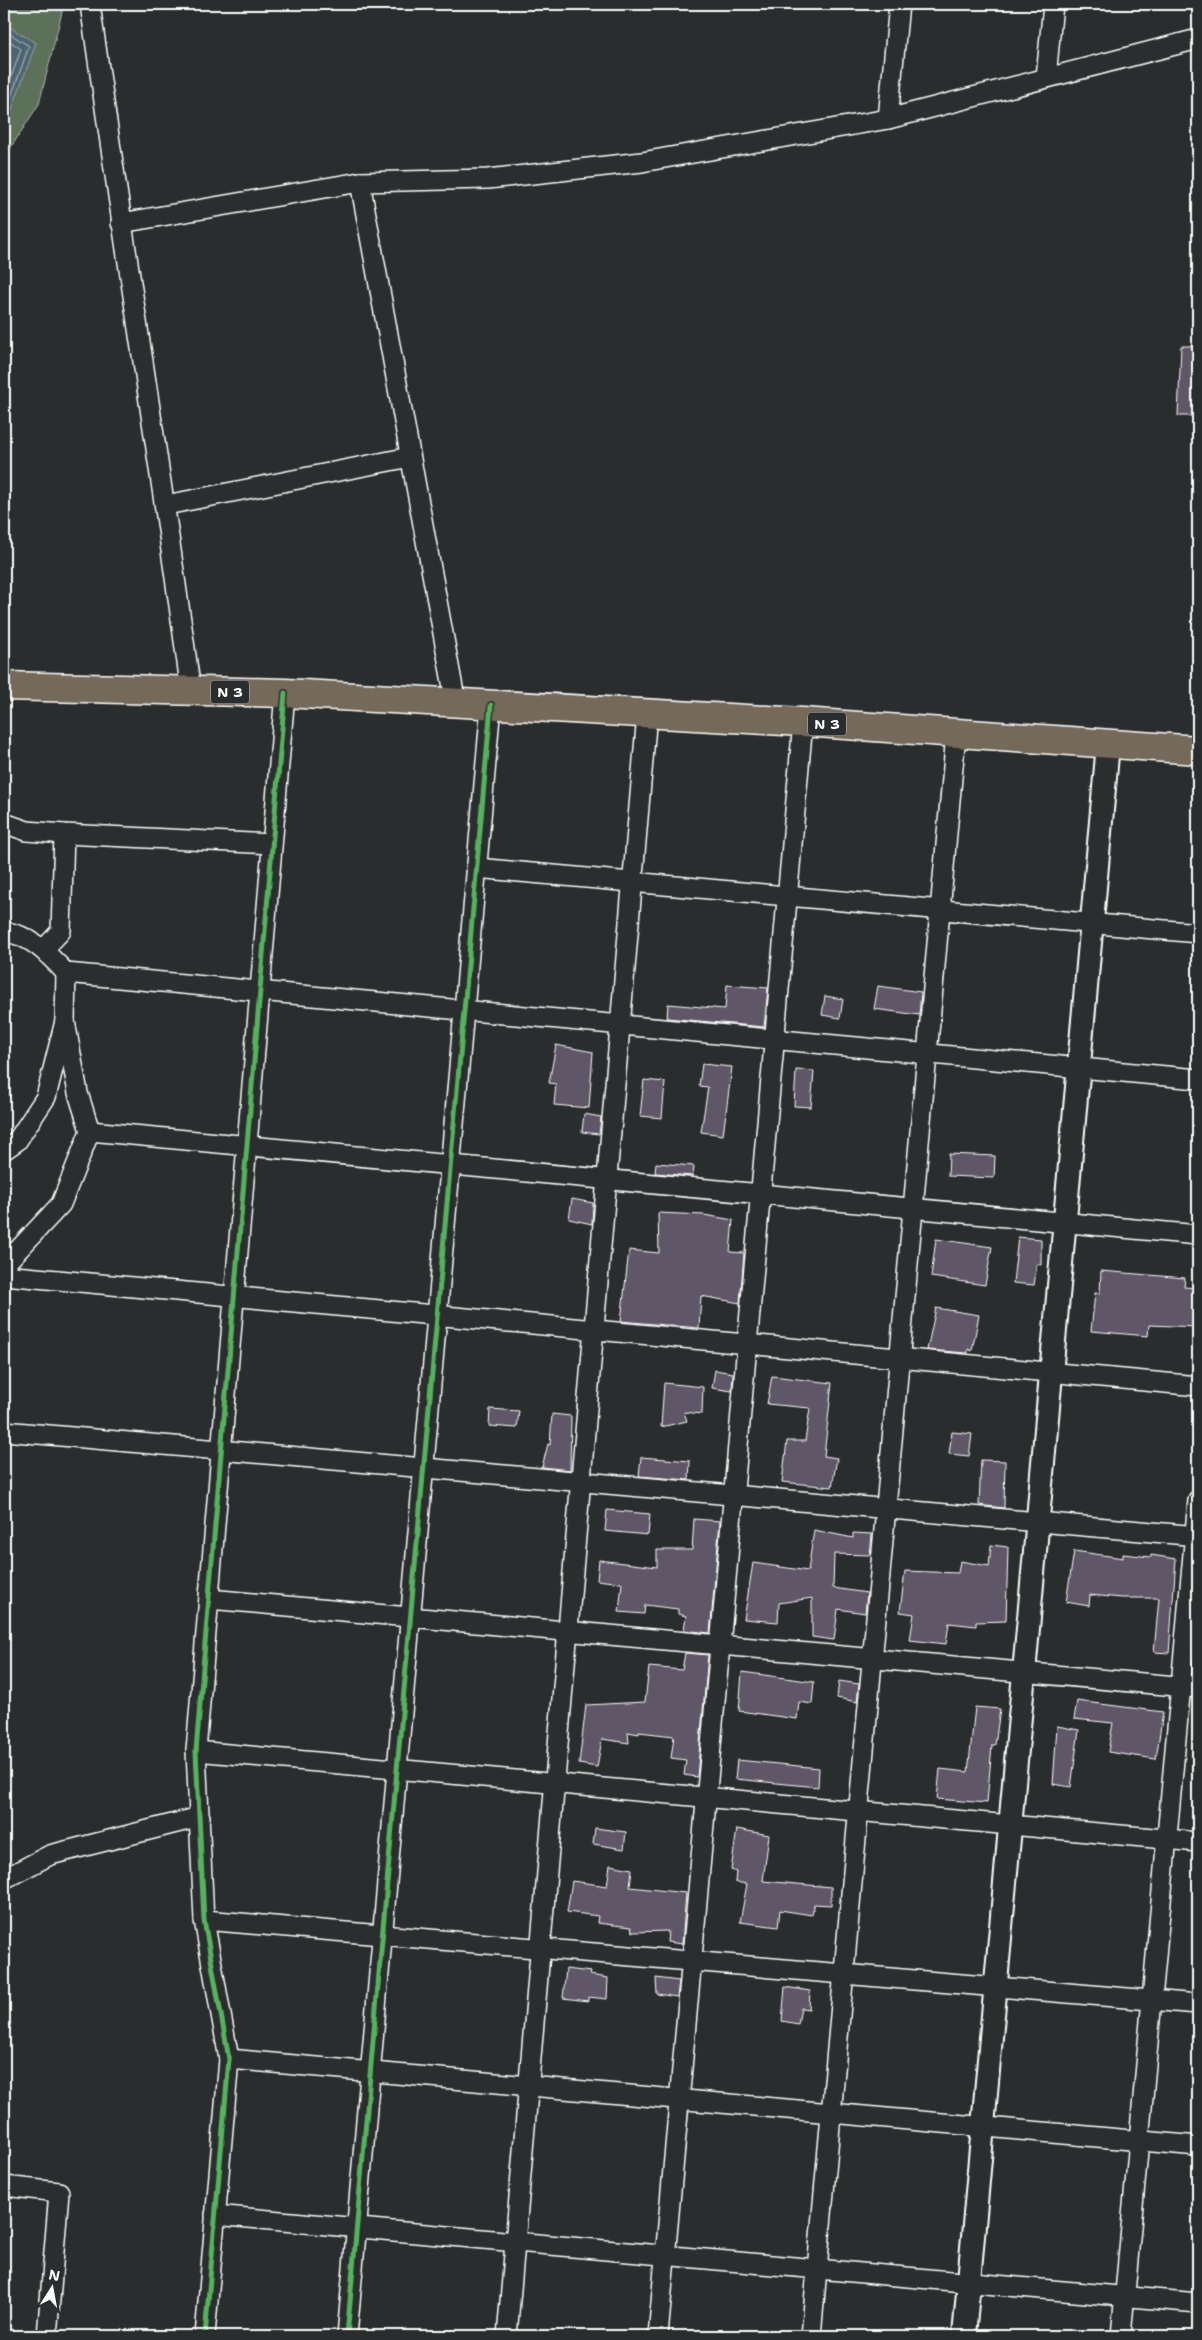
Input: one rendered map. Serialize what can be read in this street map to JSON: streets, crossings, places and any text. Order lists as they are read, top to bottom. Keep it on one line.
{"streets":{"main road":["N 3"]},"north":"top"}
